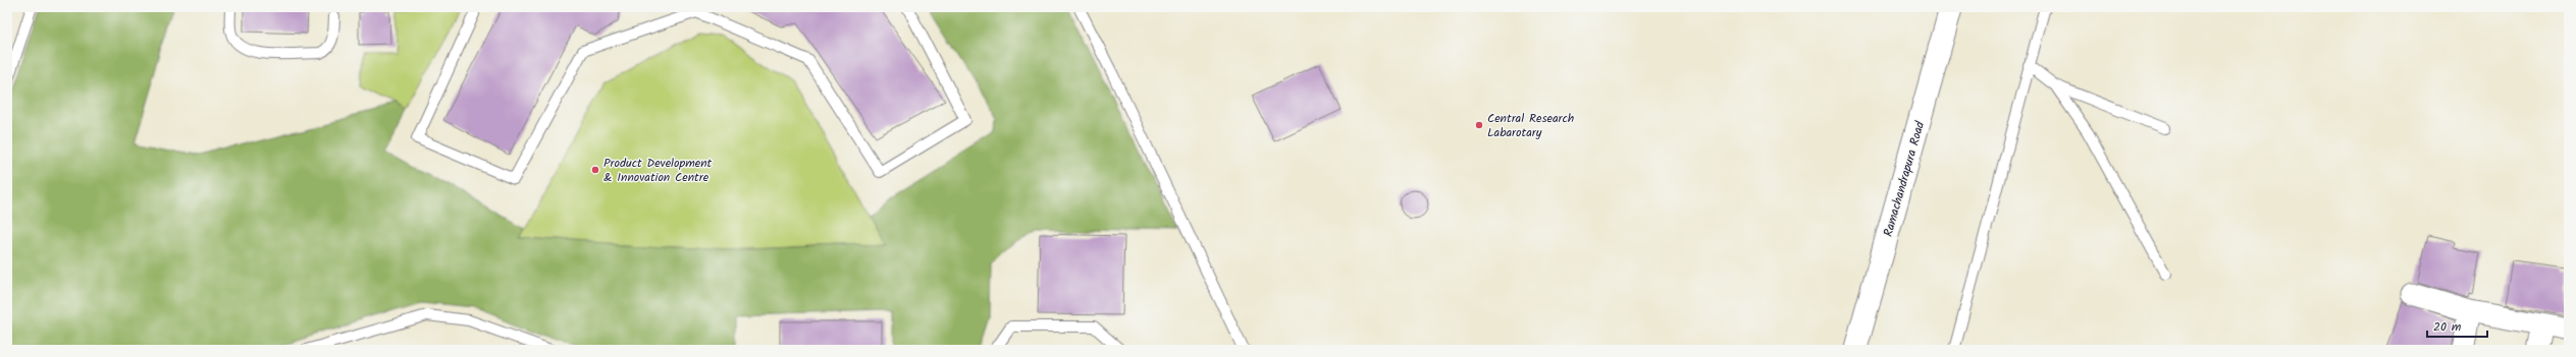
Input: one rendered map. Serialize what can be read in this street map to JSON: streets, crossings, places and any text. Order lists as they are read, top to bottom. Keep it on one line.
{"streets":{"street":["Ramachandrapura Road"]},"places":["Central Research Labarotary","Product Development & Innovation Centre"],"scale_bar":"20 m"}
